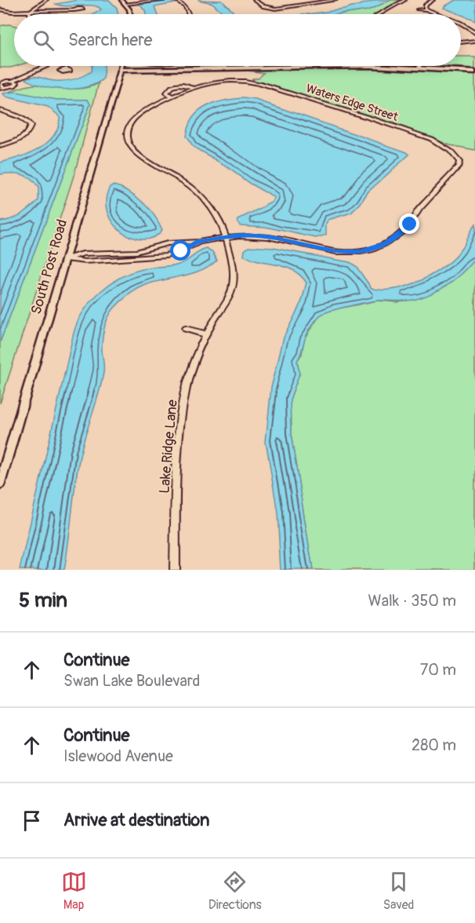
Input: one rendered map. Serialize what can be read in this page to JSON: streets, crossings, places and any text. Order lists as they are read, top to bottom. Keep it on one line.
{"streets":{"street":["Waters Edge Street","South Post Road","Lake Ridge Lane"]},"crossings":[["Waters Edge Street","Lake Ridge Lane"]],"page":{"search":"Search here","heading":["5 min","Walk · 350 m"],"list":[["Continue","Swan Lake Boulevard","70 m"],["Continue","Islewood Avenue","280 m"],"Arrive at destination"],"nav":["Map","Directions","Saved"]}}
